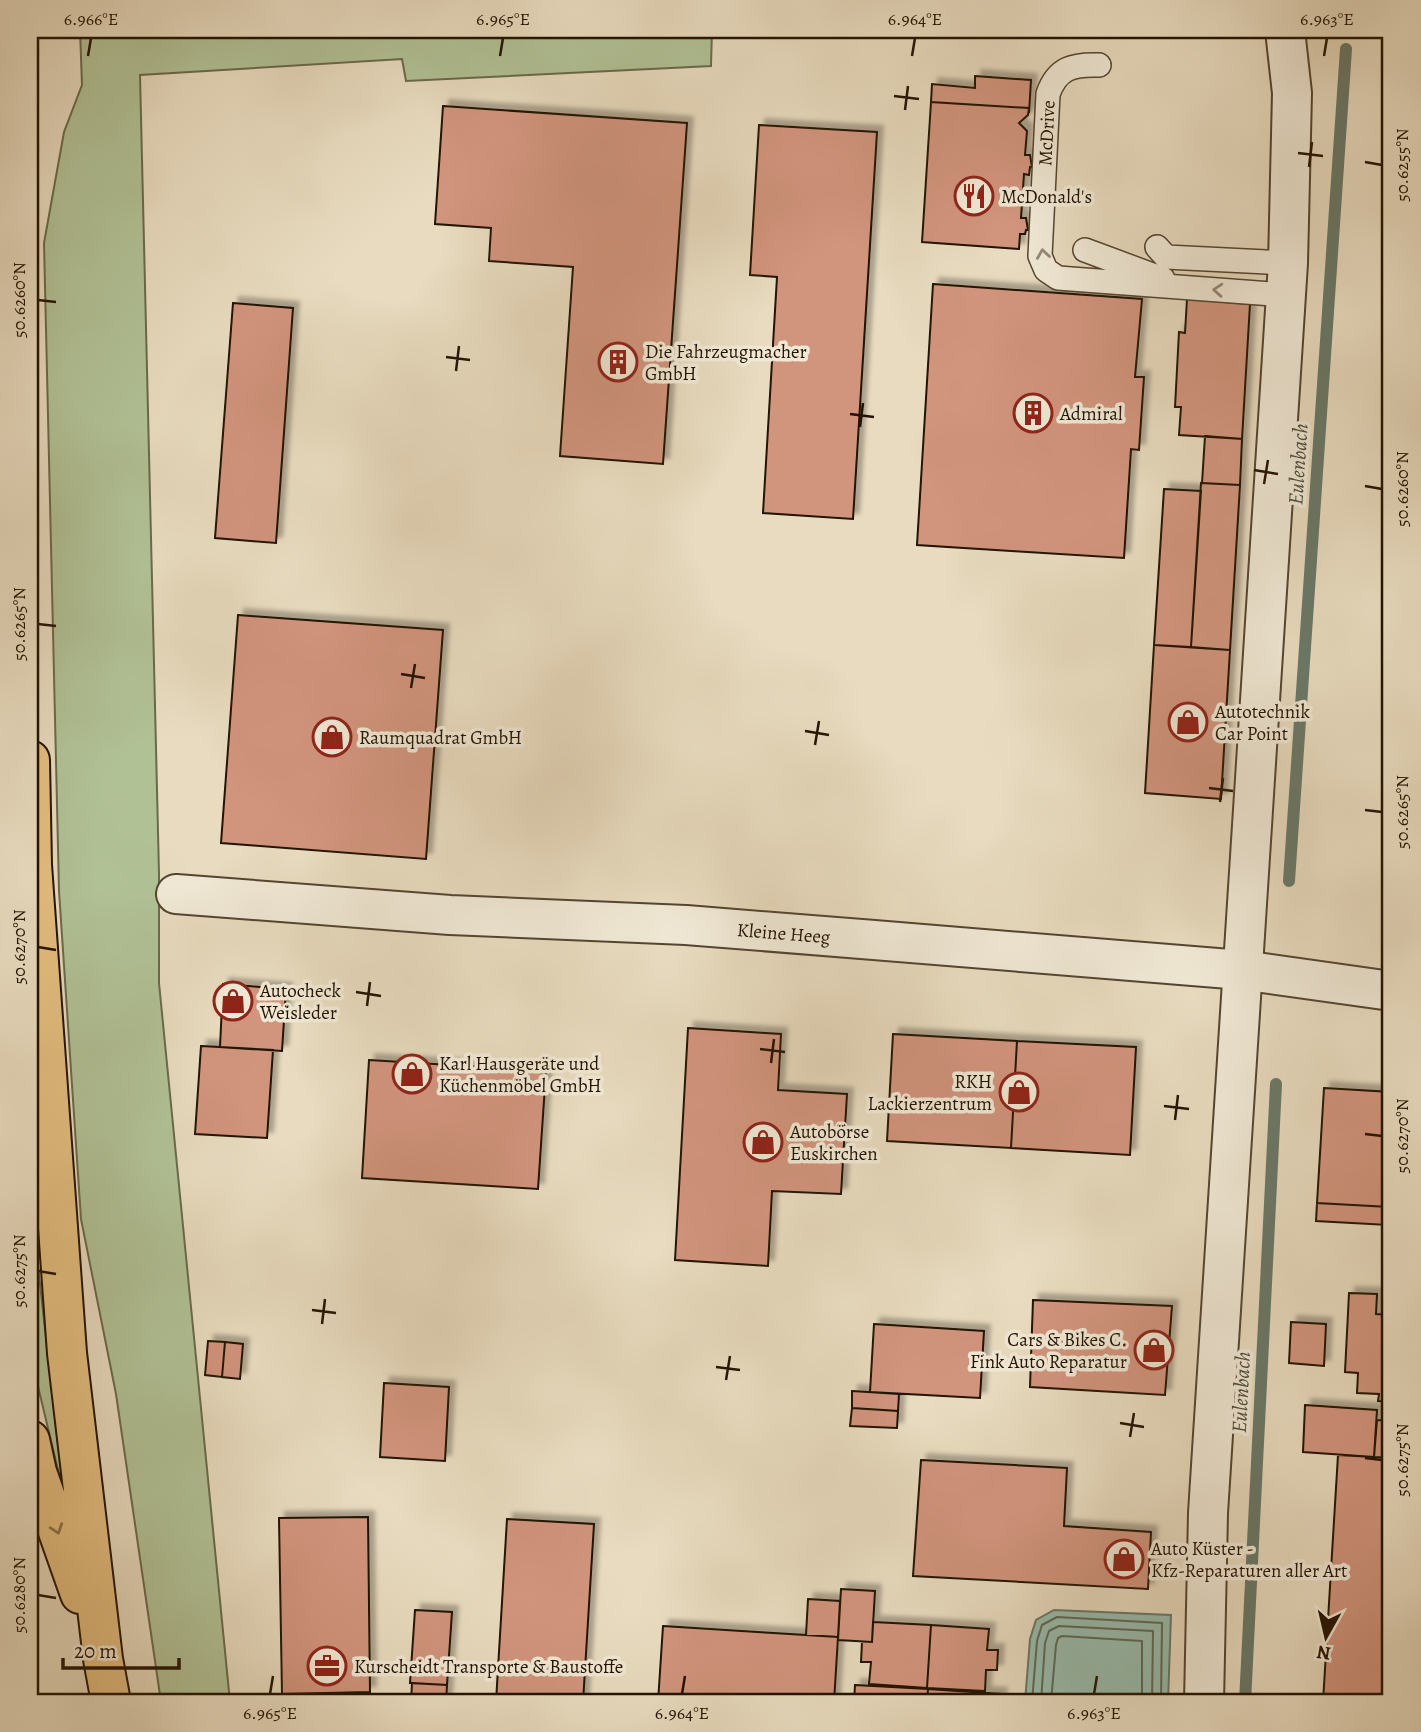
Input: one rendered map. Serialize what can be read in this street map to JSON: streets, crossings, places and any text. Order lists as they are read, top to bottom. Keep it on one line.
{"streets":{"street":["Kleine Heeg"],"lane":["McDrive"]},"water":["Eulenbach"],"places":{"restaurant":["McDonald's"],"building":["Die Fahrzeugmacher GmbH","Admiral"],"shop":["Autotechnik Car Point","Raumquadrat GmbH","Autocheck Weisleder","Karl Hausgeräte und Küchenmöbel GmbH","RKH Lackierzentrum","Autobörse Euskirchen","Cars & Bikes C. Fink Auto Reparatur","Auto Küster - Kfz-Reparaturen aller Art"],"office":["Kurscheidt Transporte & Baustoffe"]},"scale_bar":"20 m","north":"bottom","coordinates":["6.966°E","6.965°E","6.964°E","6.963°E","50.6255°N","50.6260°N","50.6265°N","50.6270°N","50.6275°N","50.6280°N"]}
